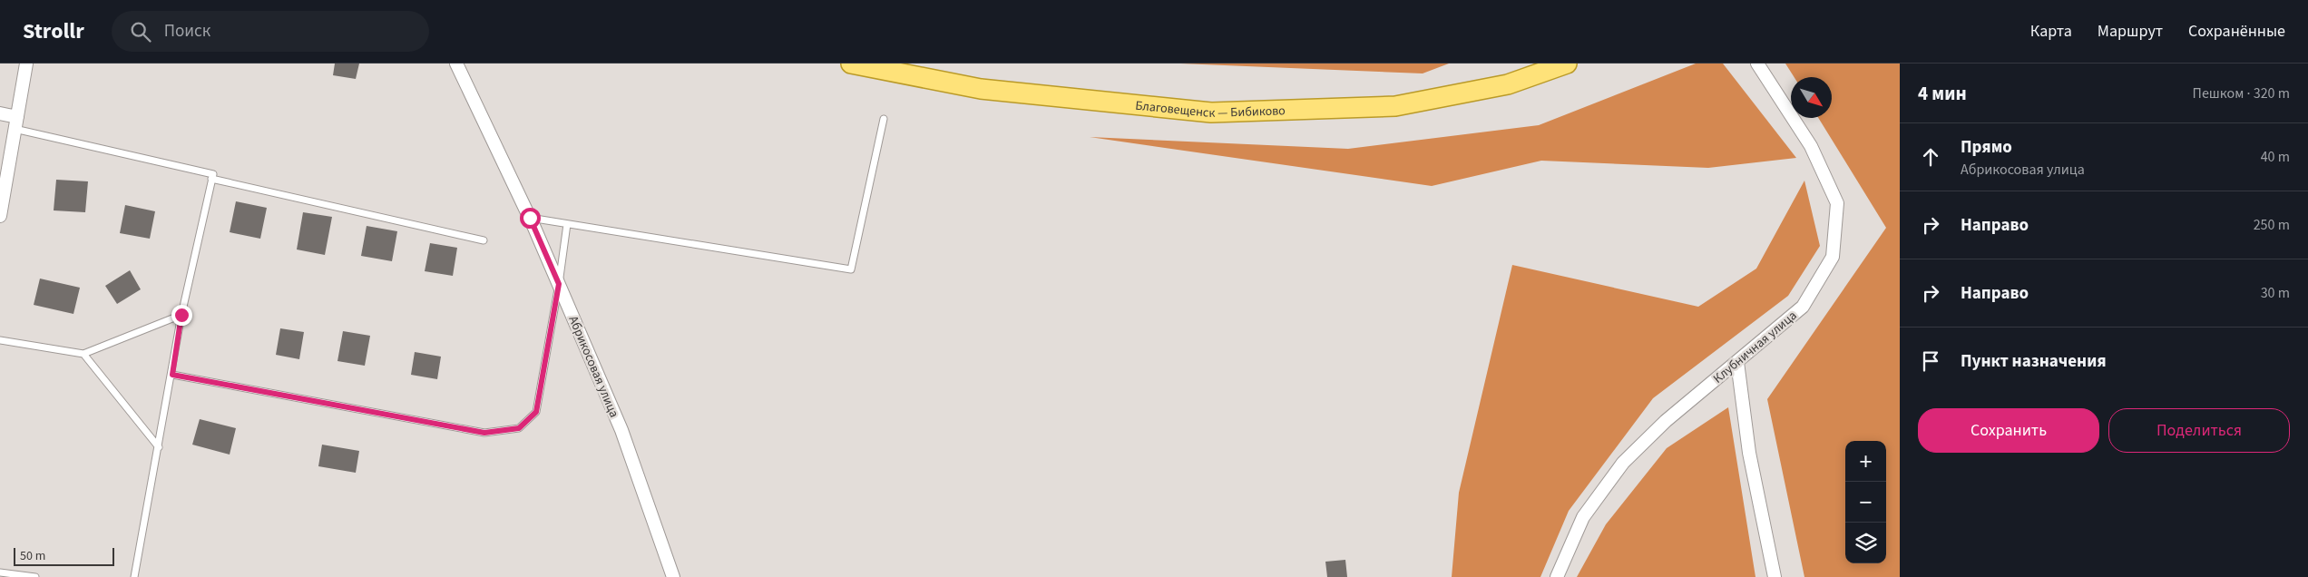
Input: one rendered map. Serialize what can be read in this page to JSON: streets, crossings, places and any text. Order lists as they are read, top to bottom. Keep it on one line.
{"streets":{"main road":["Благовещенск — Бибиково"],"street":["Клубничная улица","Абрикосовая улица"]},"scale_bar":"50 m","north":"bottom right","page":{"header":"Strollr","search":"Поиск","nav":["Карта","Маршрут","Сохранённые"],"heading":["4 мин","Пешком · 320 m"],"list":[["Прямо","Абрикосовая улица","40 m"],["Направо","250 m"],["Направо","30 m"],"Пункт назначения"],"buttons":["Сохранить","Поделиться"],"map_buttons":["+","−"],"scale":"50 m"}}
